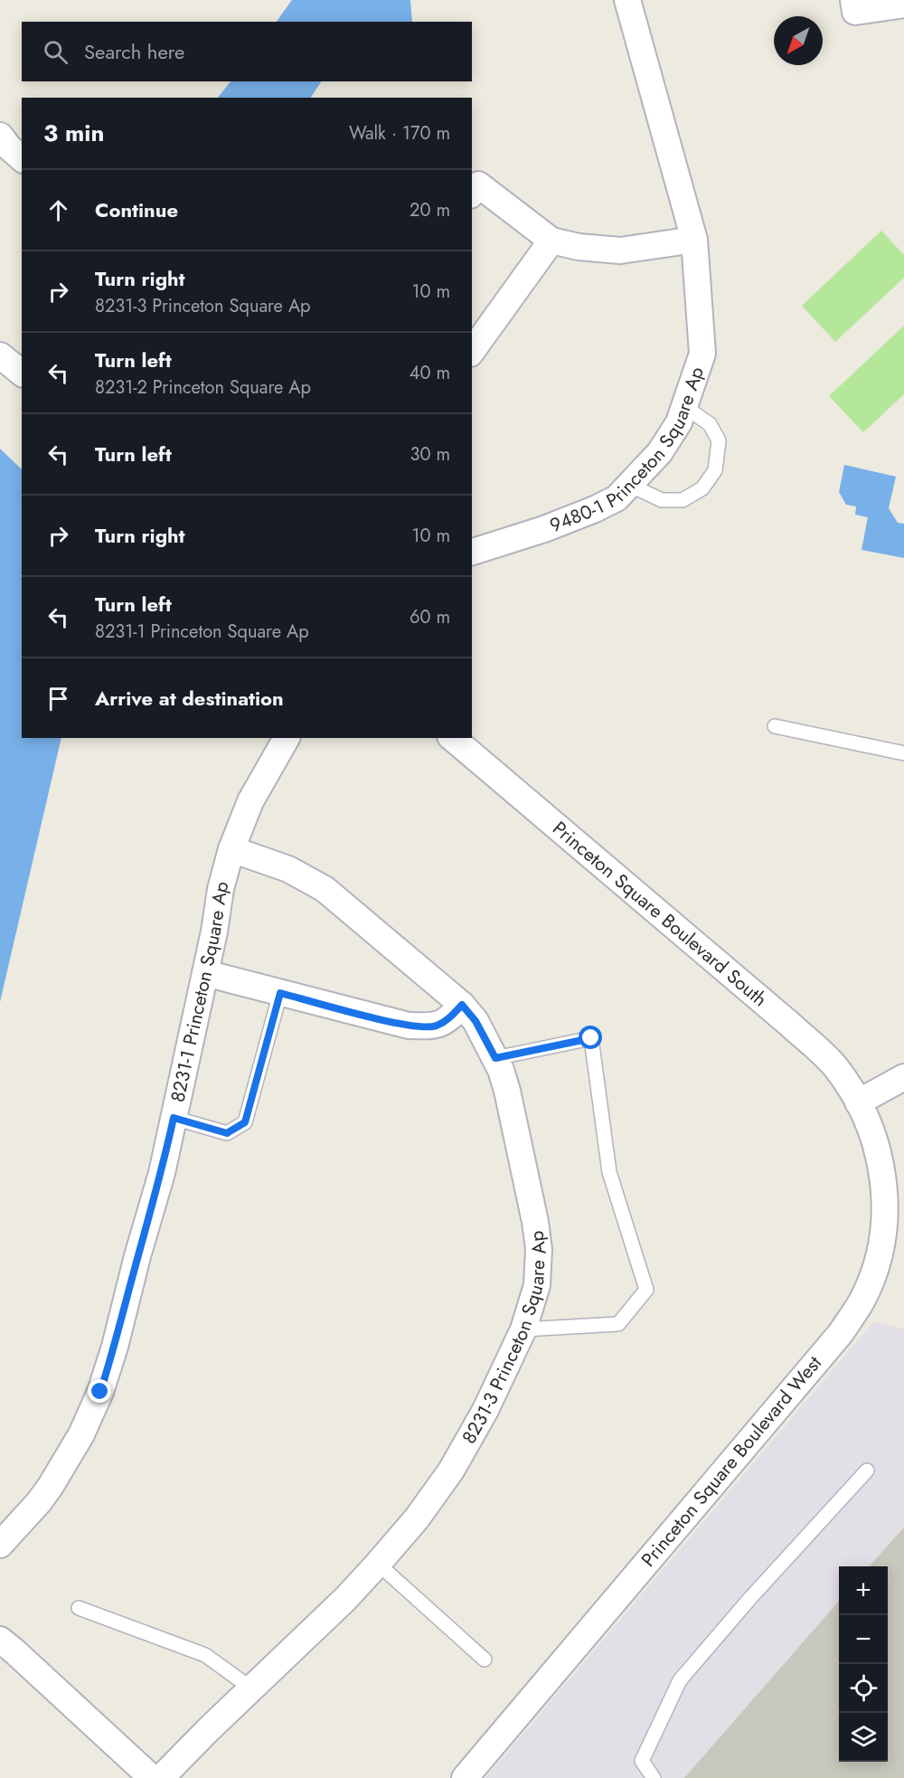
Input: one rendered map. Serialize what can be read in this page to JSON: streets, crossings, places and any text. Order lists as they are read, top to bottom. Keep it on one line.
{"streets":{"street":["9480-1 Princeton Square Ap","Princeton Square Boulevard South","8231-1 Princeton Square Ap","8231-3 Princeton Square Ap","Princeton Square Boulevard West"]},"crossings":[["Princeton Square Boulevard South","Princeton Square Boulevard West"],["8231-1 Princeton Square Ap","8231-3 Princeton Square Ap"]],"north":"bottom left","page":{"search":"Search here","heading":["3 min","Walk · 170 m"],"list":[["Continue","20 m"],["Turn right","8231-3 Princeton Square Ap","10 m"],["Turn left","8231-2 Princeton Square Ap","40 m"],["Turn left","30 m"],["Turn right","10 m"],["Turn left","8231-1 Princeton Square Ap","60 m"],"Arrive at destination"],"map_buttons":["+","−"]}}
